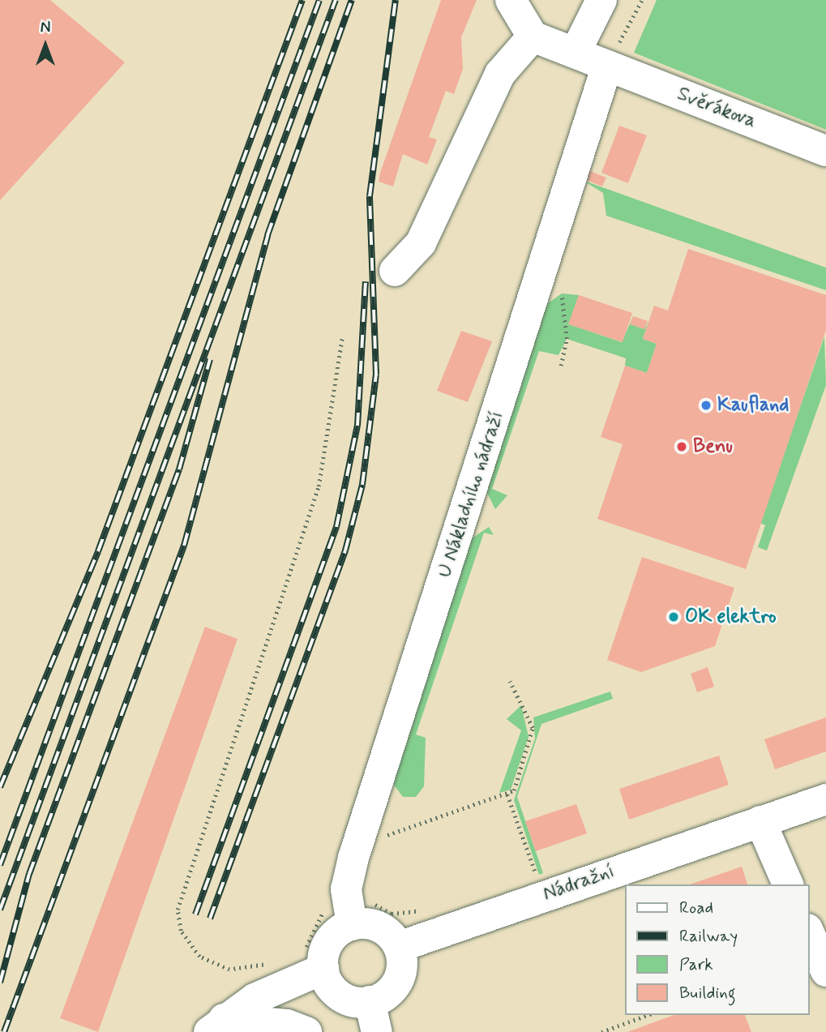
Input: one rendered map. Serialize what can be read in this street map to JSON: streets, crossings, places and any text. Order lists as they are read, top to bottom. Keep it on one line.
{"streets":{"street":["Svěrákova","U Nákladního nádraží","Nádražní"]},"crossings":[["Svěrákova","U Nákladního nádraží"],["U Nákladního nádraží","Nádražní"]],"places":["Kaufland","Benu","OK elektro"],"legend":["Road","Railway","Park","Building"],"north":"top"}
